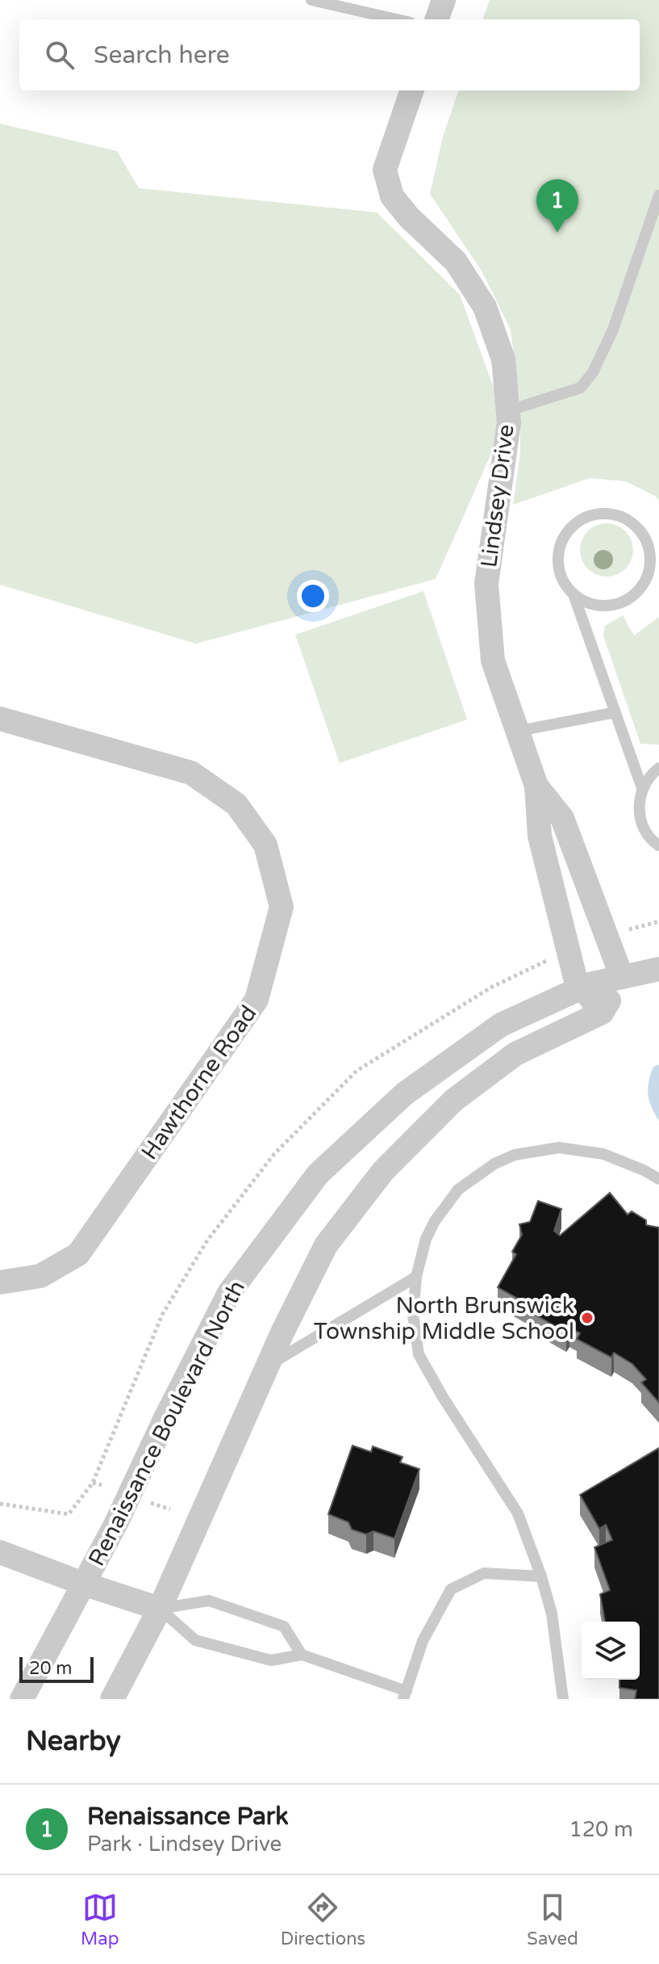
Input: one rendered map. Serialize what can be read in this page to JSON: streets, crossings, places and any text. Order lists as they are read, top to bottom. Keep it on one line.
{"streets":{"street":["Lindsey Drive","Hawthorne Road","Renaissance Boulevard North"]},"crossings":[["Lindsey Drive","Renaissance Boulevard North"]],"places":["North Brunswick Township Middle School"],"scale_bar":"20 m","page":{"search":"Search here","pins":"1","scale":"20 m","heading":"Nearby","list":[{"mark":"1","name":"Renaissance Park","note":"Park · Lindsey Drive","value":"120 m"}],"nav":["Map","Directions","Saved"]}}
